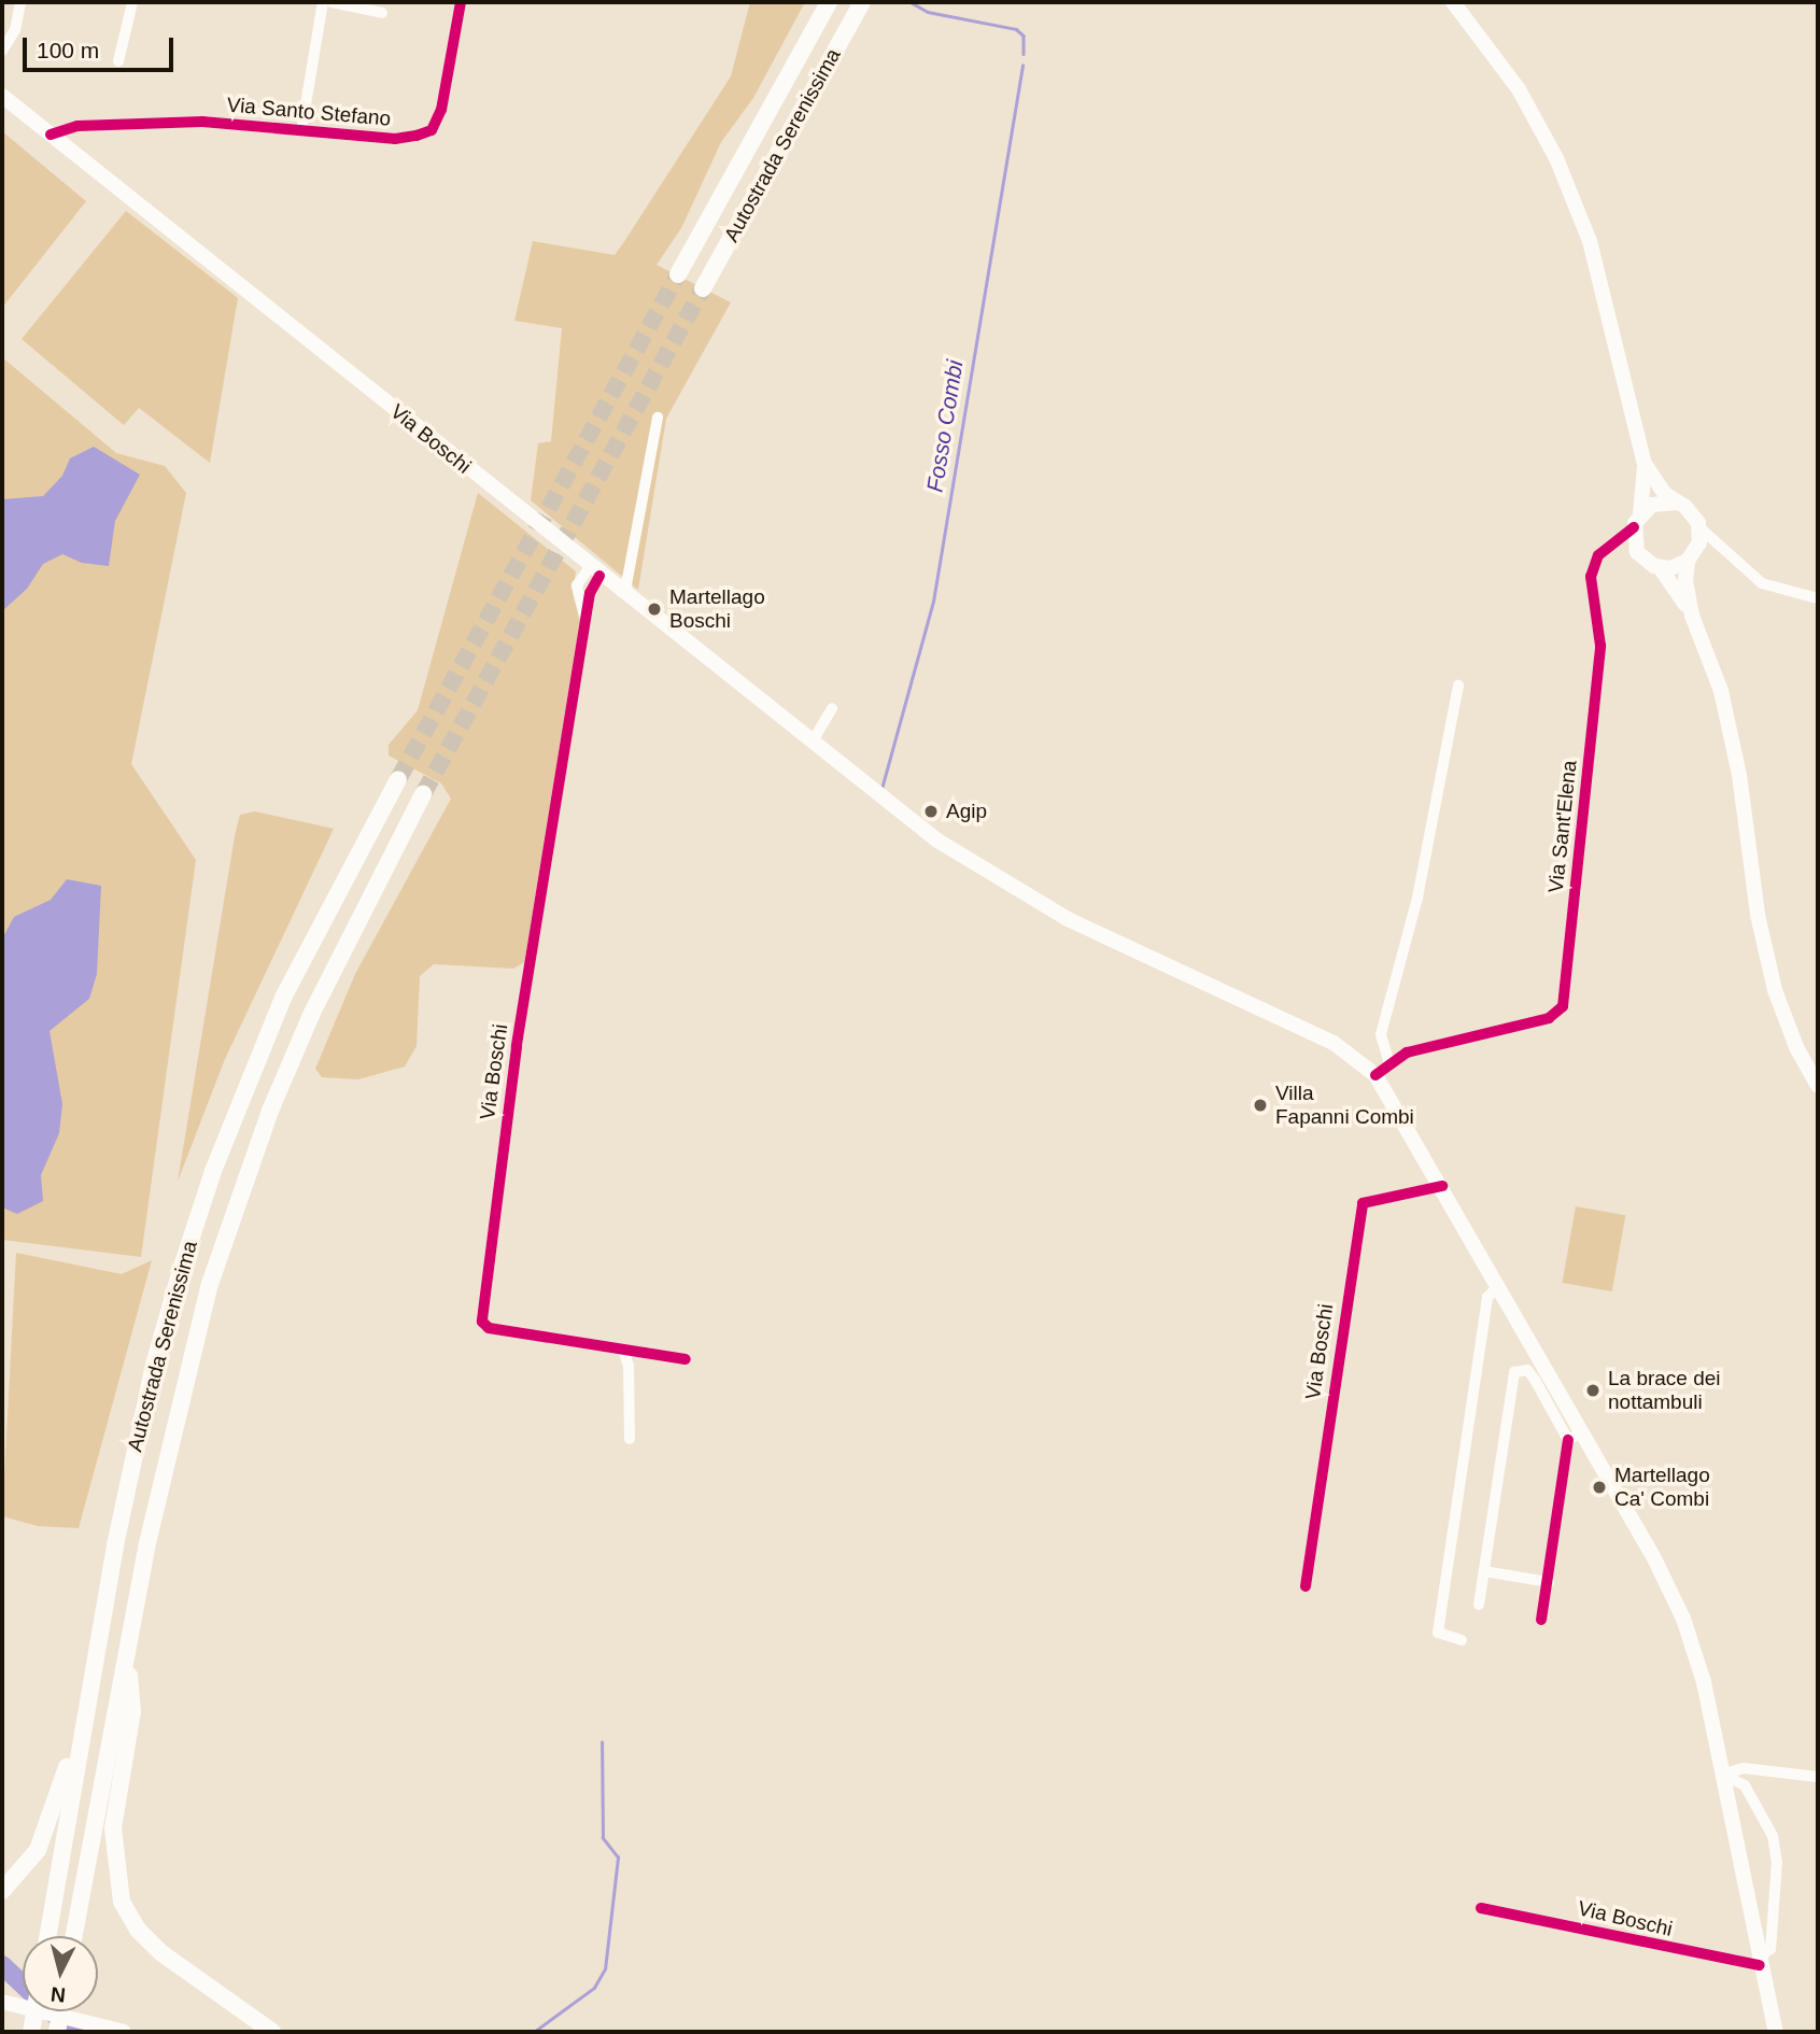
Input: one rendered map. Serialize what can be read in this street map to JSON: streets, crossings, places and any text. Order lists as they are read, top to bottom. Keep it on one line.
{"streets":{"highway":["Autostrada Serenissima"],"main road":["Via Boschi"],"street":["Via Santo Stefano","Via Sant'Elena"]},"crossings":[["Via Santo Stefano","Via Boschi"]],"water":["Fosso Combi"],"places":["Martellago Boschi","Agip","Villa Fapanni Combi","La brace dei nottambuli","Martellago Ca' Combi"],"scale_bar":"100 m","north":"bottom"}
